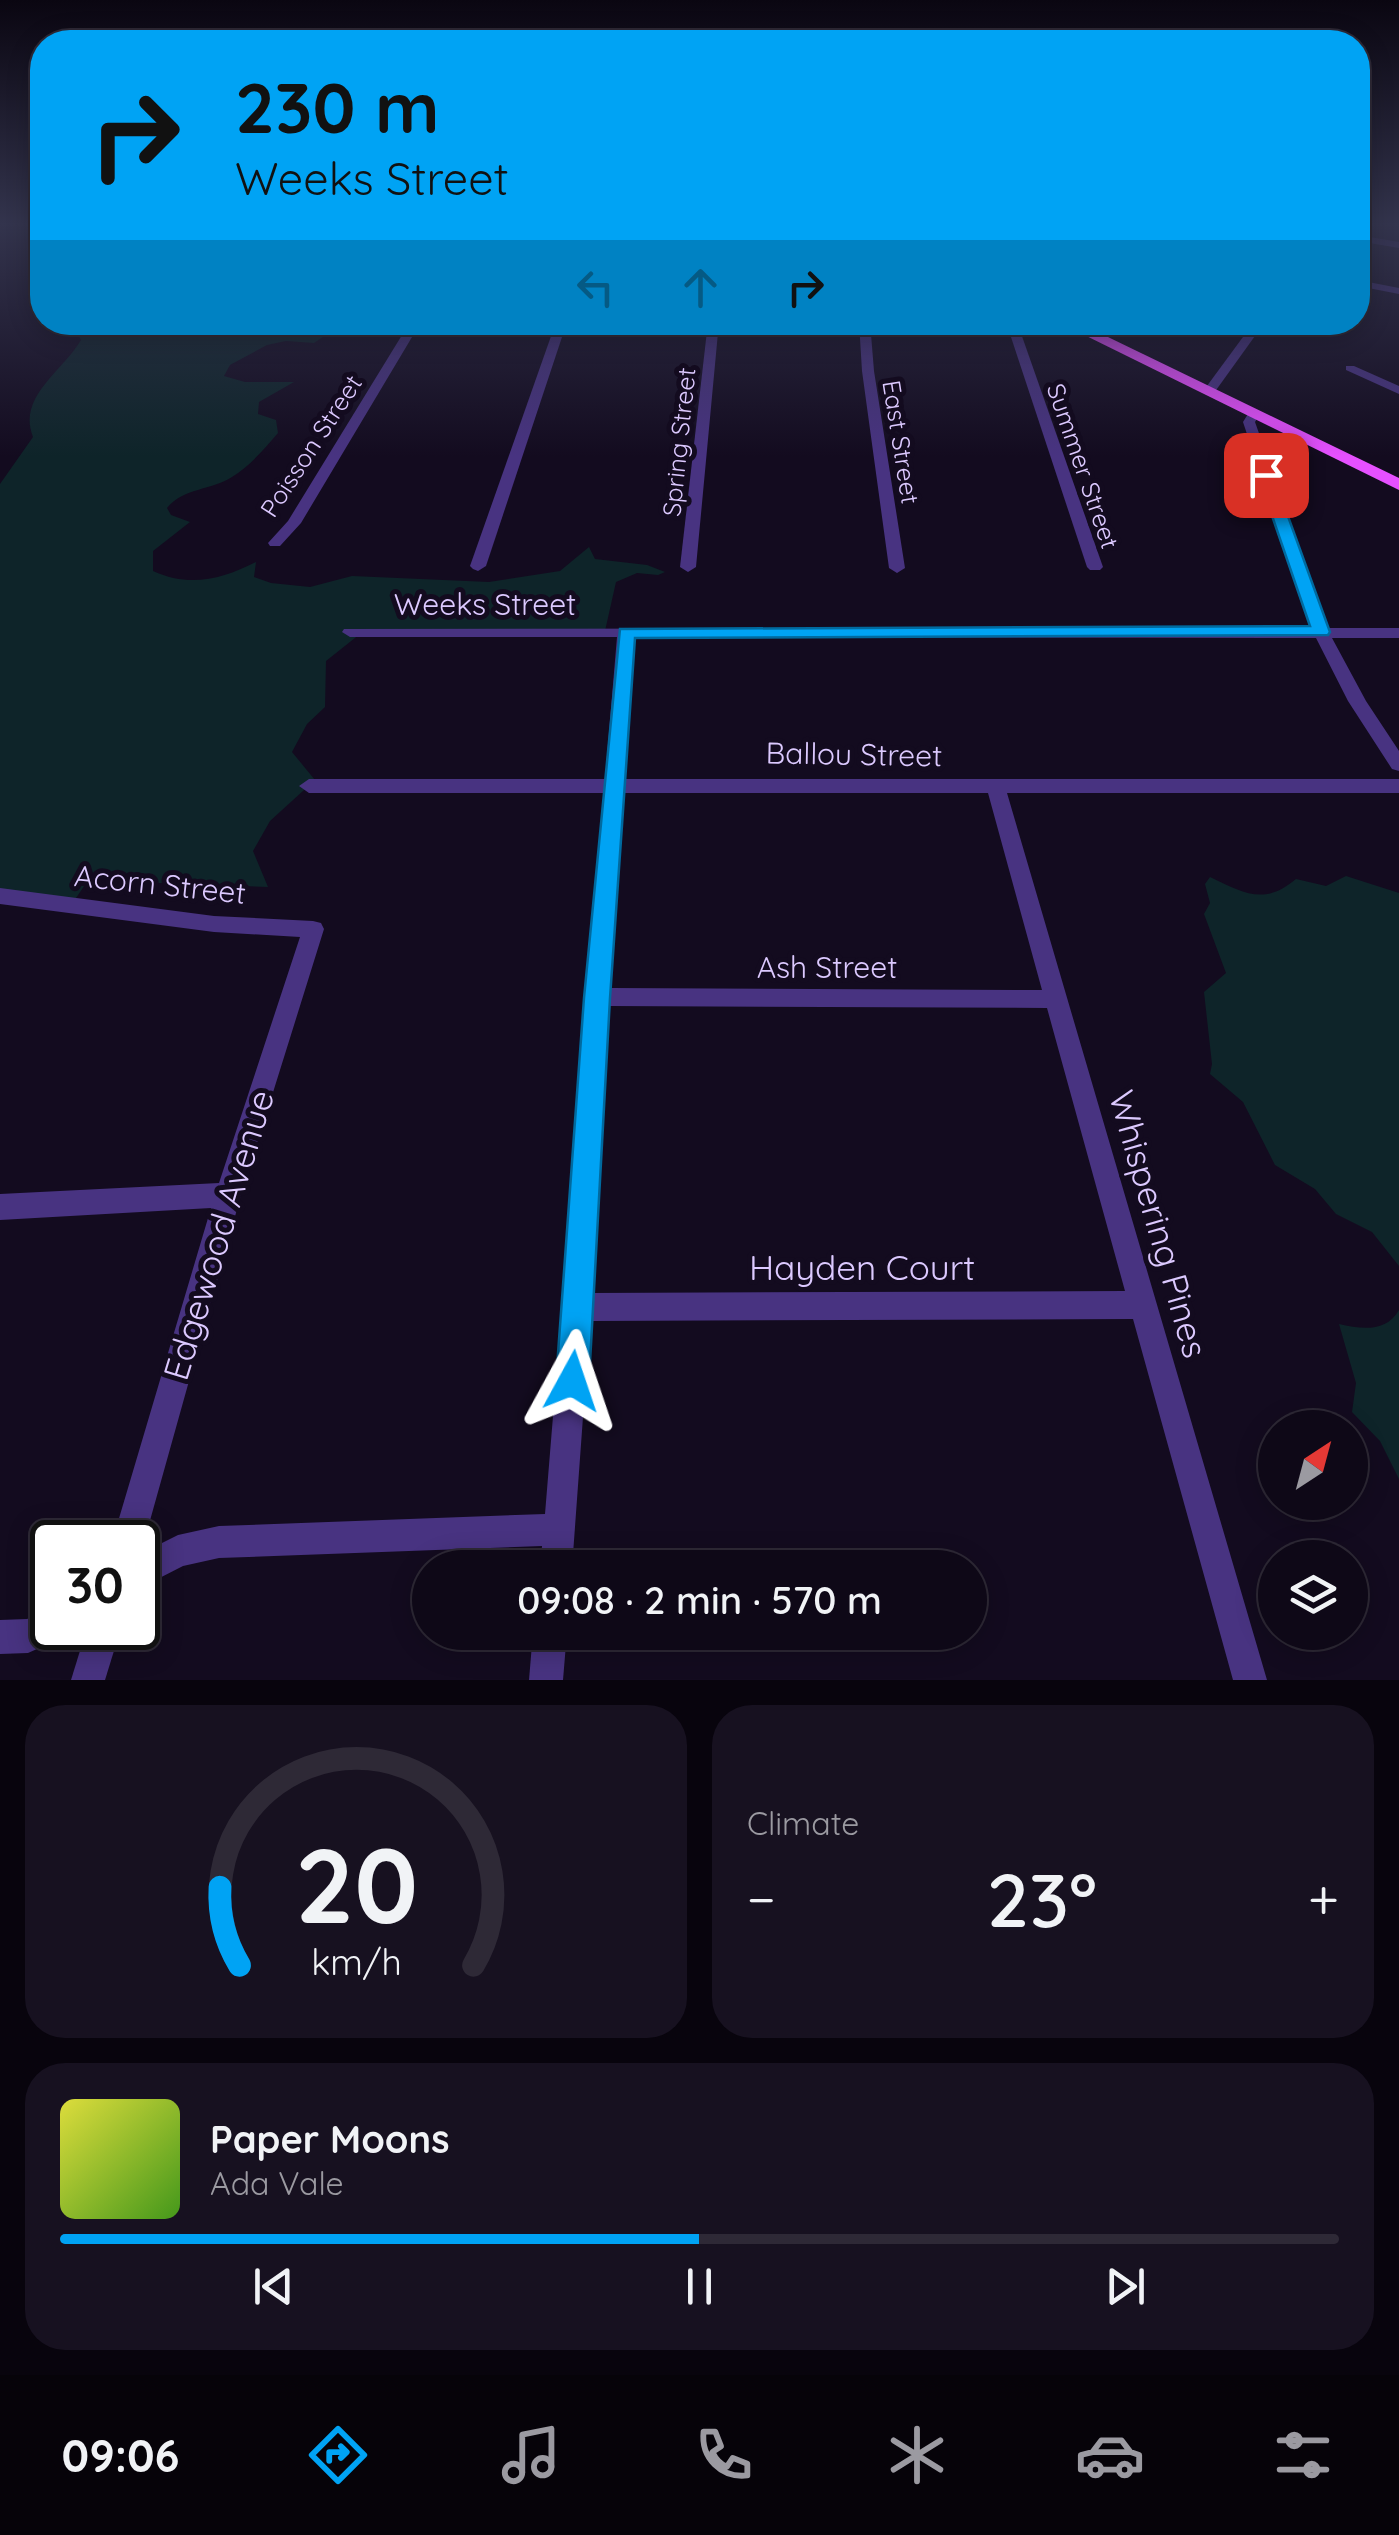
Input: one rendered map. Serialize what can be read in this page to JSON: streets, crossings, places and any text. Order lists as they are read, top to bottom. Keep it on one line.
{"streets":{"street":["Spring Street","East Street","Poisson Street","Summer Street","Weeks Street","Ballou Street","Acorn Street","Ash Street","Whispering Pines","Edgewood Avenue","Hayden Court"]},"crossings":[["Ballou Street","Whispering Pines"],["Acorn Street","Edgewood Avenue"],["Ash Street","Whispering Pines"],["Whispering Pines","Hayden Court"]],"north":"top right","page":{"turn":["230 m","Weeks Street"],"limit":"30","trip":"09:08 · 2 min · 570 m","tile":"Climate","heat":["−","23°","+"],"song":["Paper Moons","Ada Vale"],"tabs":"09:06","gauge":["20","km/h"]}}
